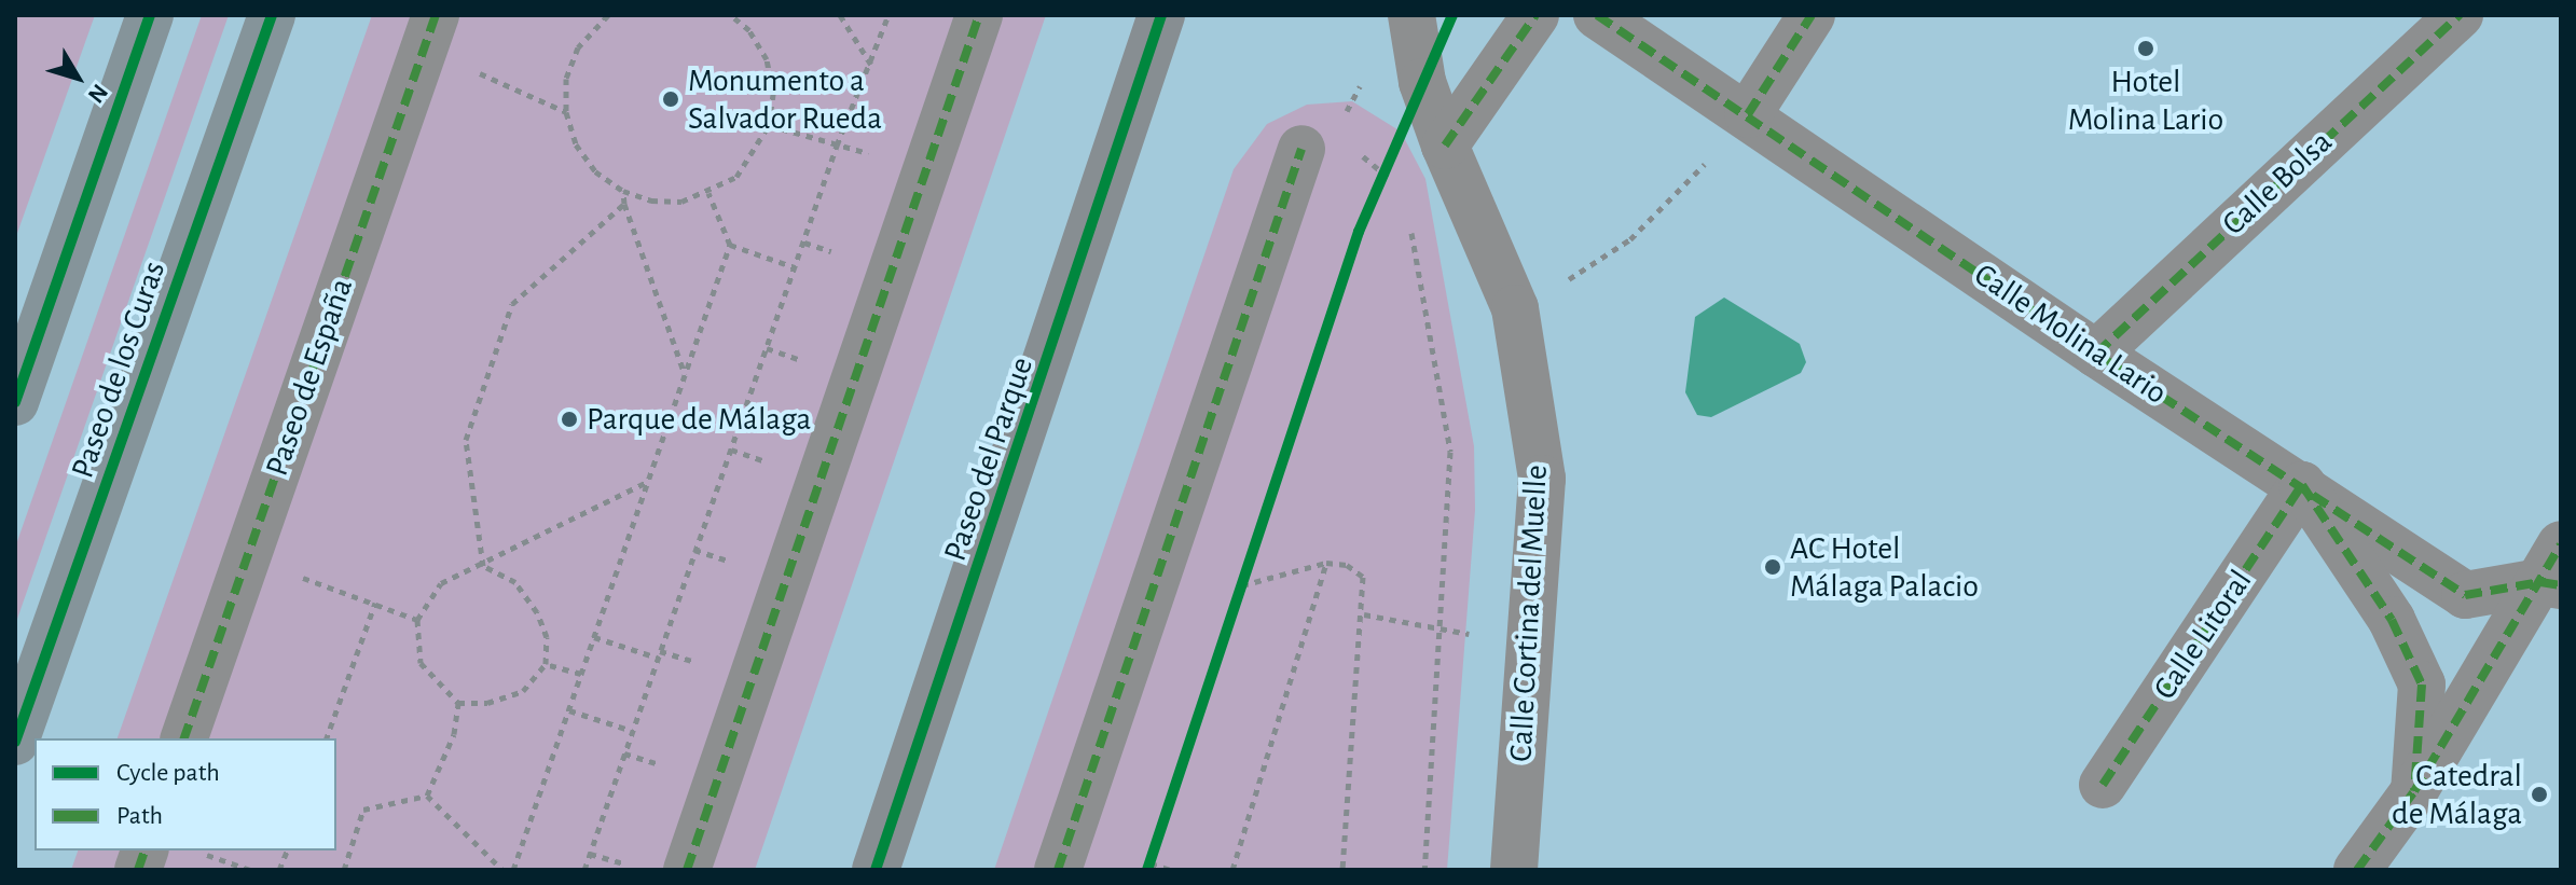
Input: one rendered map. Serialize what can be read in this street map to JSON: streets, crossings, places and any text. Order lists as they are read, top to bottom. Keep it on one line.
{"streets":{"main road":["Paseo de los Curas"],"street":["Calle Bolsa","Calle Molina Lario","Paseo de España","Paseo del Parque","Calle Cortina del Muelle","Calle Litoral"]},"crossings":[["Calle Bolsa","Calle Molina Lario"],["Calle Molina Lario","Calle Litoral"]],"places":["Hotel Molina Lario","Monumento a Salvador Rueda","Parque de Málaga","AC Hotel Málaga Palacio","Catedral de Málaga"],"legend":["Cycle path","Path"],"north":"bottom right"}
